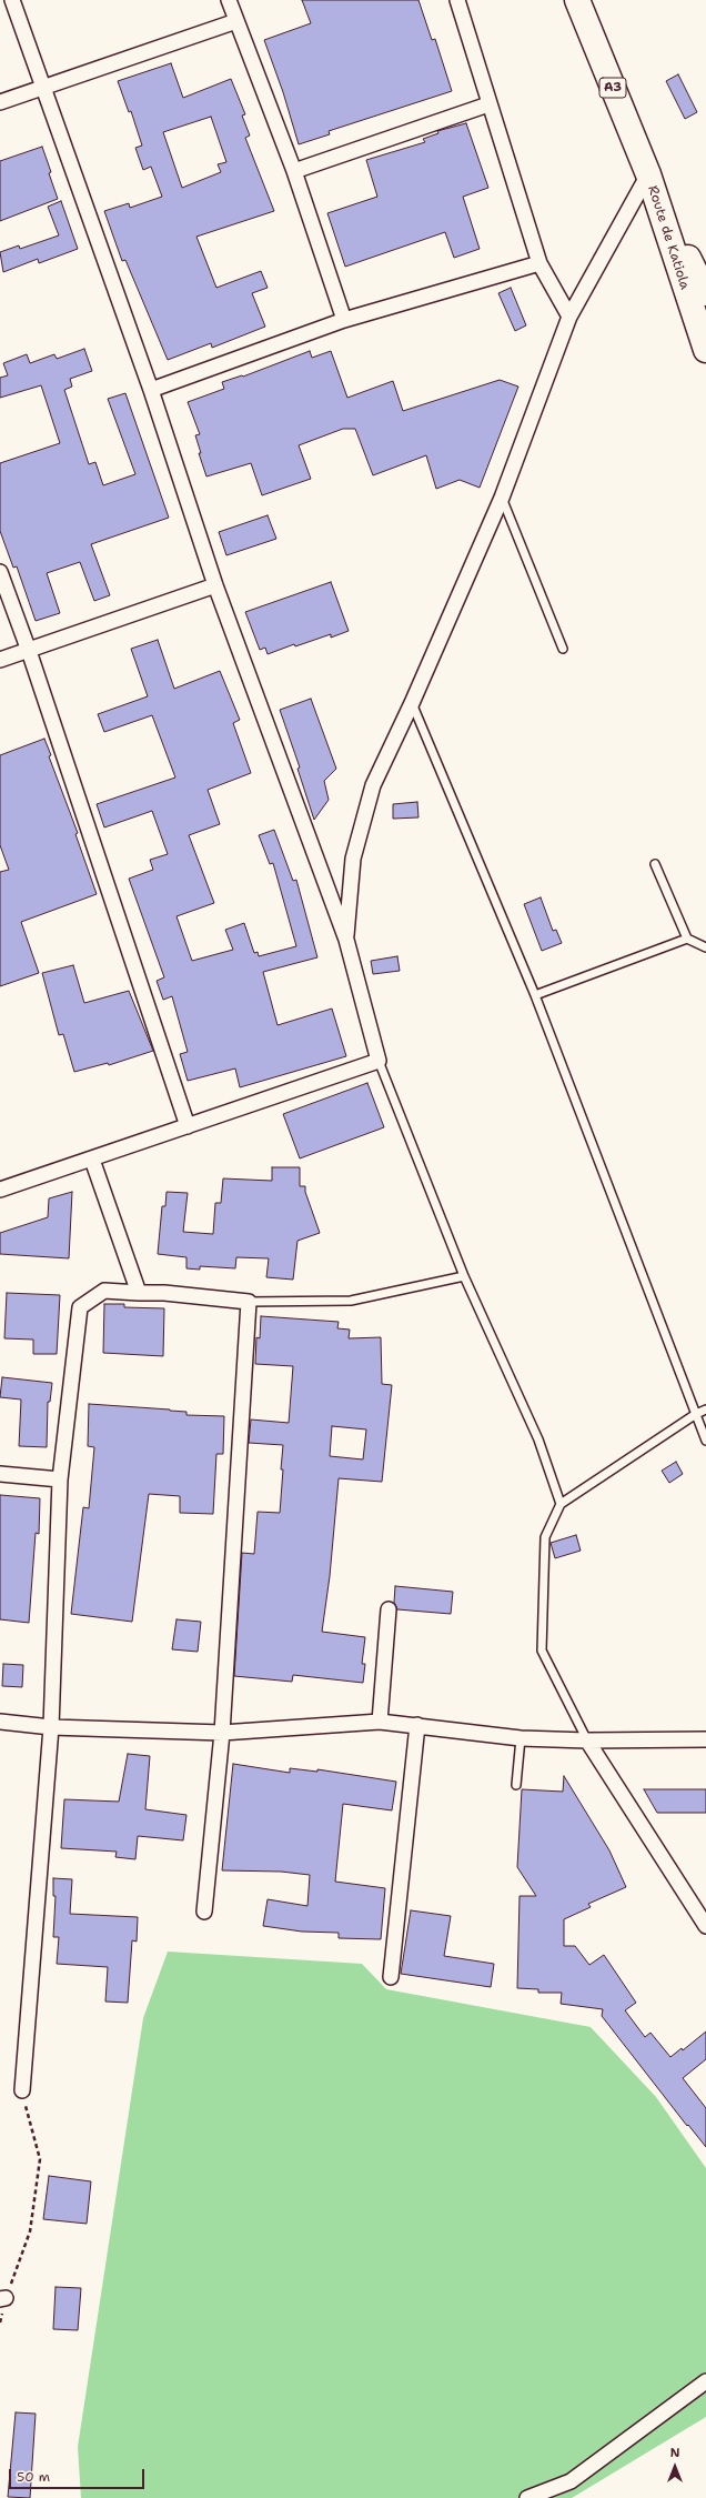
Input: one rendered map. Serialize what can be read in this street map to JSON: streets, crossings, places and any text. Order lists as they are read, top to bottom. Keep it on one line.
{"streets":{"highway":["A3","Route de Katiola"]},"crossings":[["A3","Route de Katiola"]],"scale_bar":"50 m","north":"top"}
